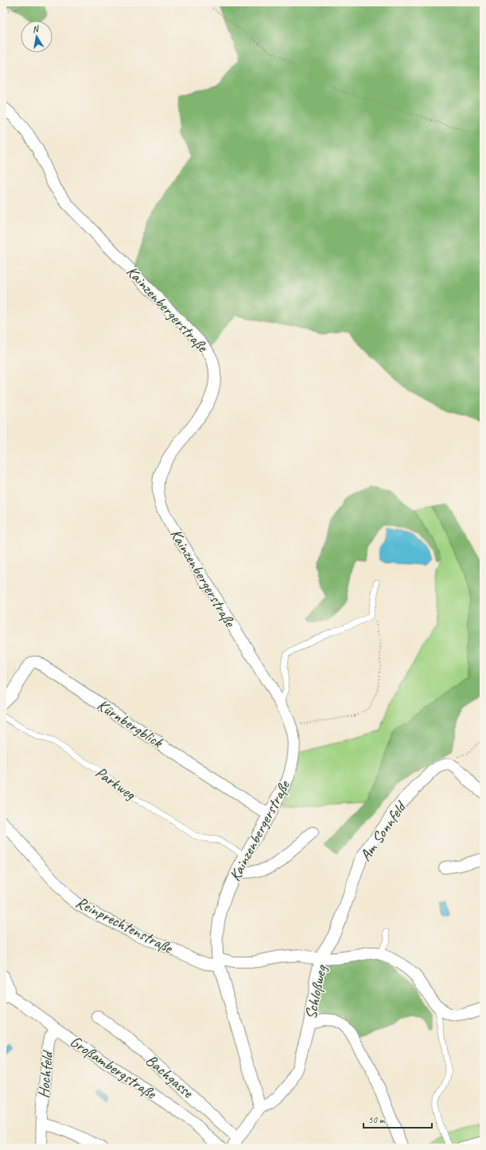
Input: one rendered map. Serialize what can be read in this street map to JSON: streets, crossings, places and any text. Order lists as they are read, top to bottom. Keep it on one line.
{"streets":{"street":["Kainzenbergerstraße","Kürnbergblick","Am Sonnfeld","Reinprechtenstraße","Schloßweg","Großambergstraße","Hochfeld","Bachgasse"],"lane":["Parkweg"]},"crossings":[["Kainzenbergerstraße","Kürnbergblick"],["Kainzenbergerstraße","Parkweg"],["Kainzenbergerstraße","Reinprechtenstraße"],["Kainzenbergerstraße","Schloßweg"],["Am Sonnfeld","Reinprechtenstraße"],["Am Sonnfeld","Schloßweg"],["Reinprechtenstraße","Schloßweg"],["Schloßweg","Bachgasse"],["Großambergstraße","Hochfeld"]],"scale_bar":"50 m","north":"top"}
